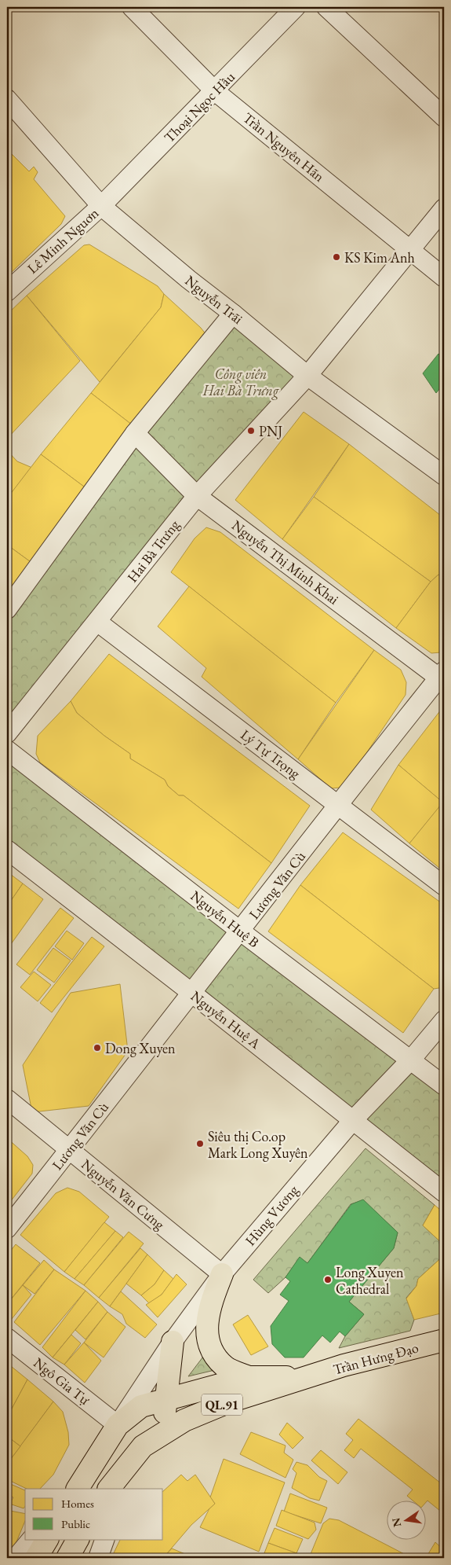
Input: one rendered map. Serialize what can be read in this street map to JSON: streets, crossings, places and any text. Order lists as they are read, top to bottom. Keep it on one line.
{"streets":{"highway":["Trần Hưng Đạo","QL.91"],"street":["Thoại Ngọc Hầu","Trần Nguyên Hãn","Lê Minh Nguơn","Nguyễn Trãi","Hai Bà Trưng","Nguyễn Thị Minh Khai","Lý Tự Trọng","Lương Vãn Cù","Nguyễn Huệ B","Nguyễn Huệ A","Nguyễn Văn Cưng","Hùng Vương","Ngô Gia Tự"]},"crossings":[["Thoại Ngọc Hầu","Trần Nguyên Hãn"],["Thoại Ngọc Hầu","Lê Minh Nguơn"],["Thoại Ngọc Hầu","Nguyễn Trãi"],["Trần Nguyên Hãn","Hai Bà Trưng"],["Lê Minh Nguơn","Nguyễn Trãi"],["Nguyễn Trãi","Hai Bà Trưng"],["Hai Bà Trưng","Nguyễn Thị Minh Khai"],["Hai Bà Trưng","Lý Tự Trọng"],["Nguyễn Thị Minh Khai","Lương Vãn Cù"],["Lý Tự Trọng","Lương Vãn Cù"],["Lương Vãn Cù","Nguyễn Huệ B"],["Lương Vãn Cù","Nguyễn Huệ A"],["Lương Vãn Cù","Nguyễn Văn Cưng"],["Nguyễn Huệ B","Hùng Vương"],["Nguyễn Huệ A","Hùng Vương"],["Nguyễn Văn Cưng","Hùng Vương"],["Hùng Vương","Ngô Gia Tự"],["Hùng Vương","QL.91"],["Trần Hưng Đạo","QL.91"],["Ngô Gia Tự","QL.91"]],"parks":["Công viên Hai Bà Trưng"],"places":["KS Kim Anh","PNJ","Dong Xuyen","Siêu thị Co.op Mark Long Xuyên","Long Xuyen Cathedral"],"legend":["Homes","Public"],"north":"left"}
